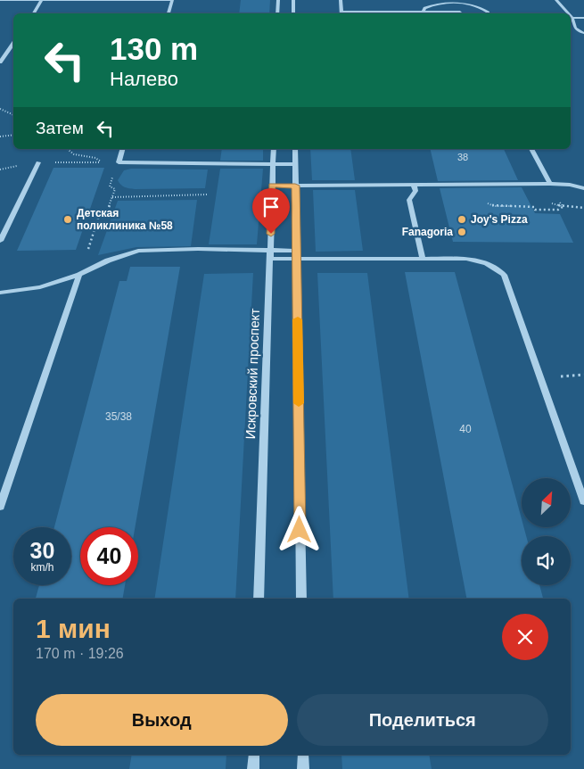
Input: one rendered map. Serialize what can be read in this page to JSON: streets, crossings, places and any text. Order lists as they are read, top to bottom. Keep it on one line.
{"streets":{"street":["Искровский проспект"]},"places":["Детская поликлиника №58","Joy's Pizza","Fanagoria"],"house_numbers":["38","35/38","40"],"north":"top right","page":{"turn":["130 m","Налево"],"then":"Затем","speed":"30 km/h","limit":"40","heading":["1 мин","170 m · 19:26"],"buttons":["Выход","Поделиться"]}}
